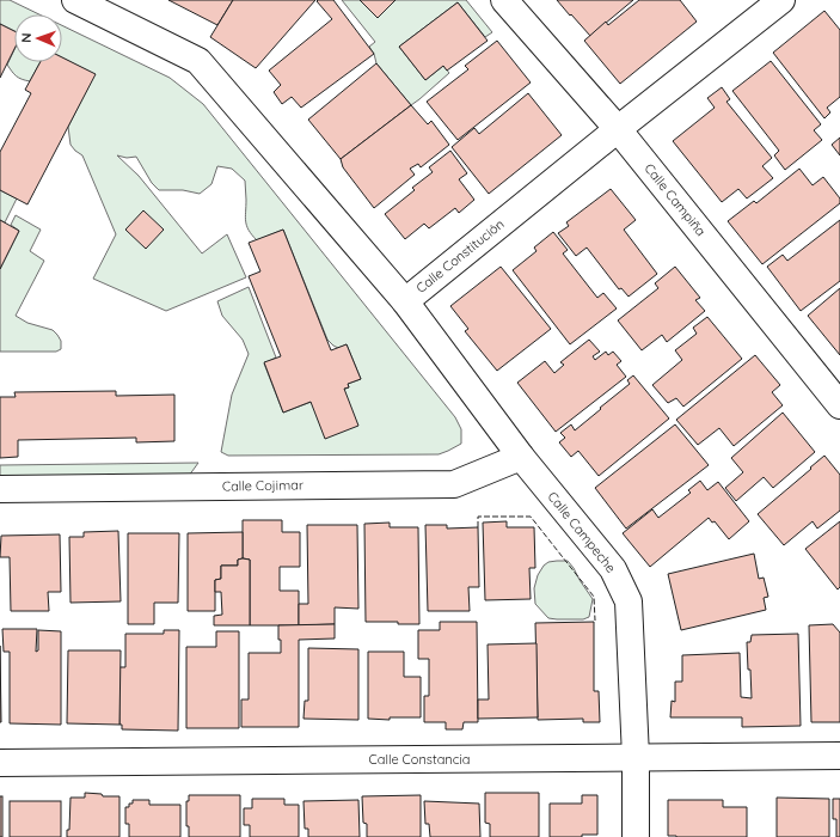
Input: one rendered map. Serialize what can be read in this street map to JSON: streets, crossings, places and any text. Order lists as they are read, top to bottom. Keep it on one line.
{"streets":{"street":["Calle Campiña","Calle Constitución","Calle Cojimar","Calle Campeche","Calle Constancia"]},"crossings":[["Calle Campiña","Calle Constitución"],["Calle Constitución","Calle Campeche"],["Calle Cojimar","Calle Campeche"],["Calle Campeche","Calle Constancia"]],"north":"left"}
